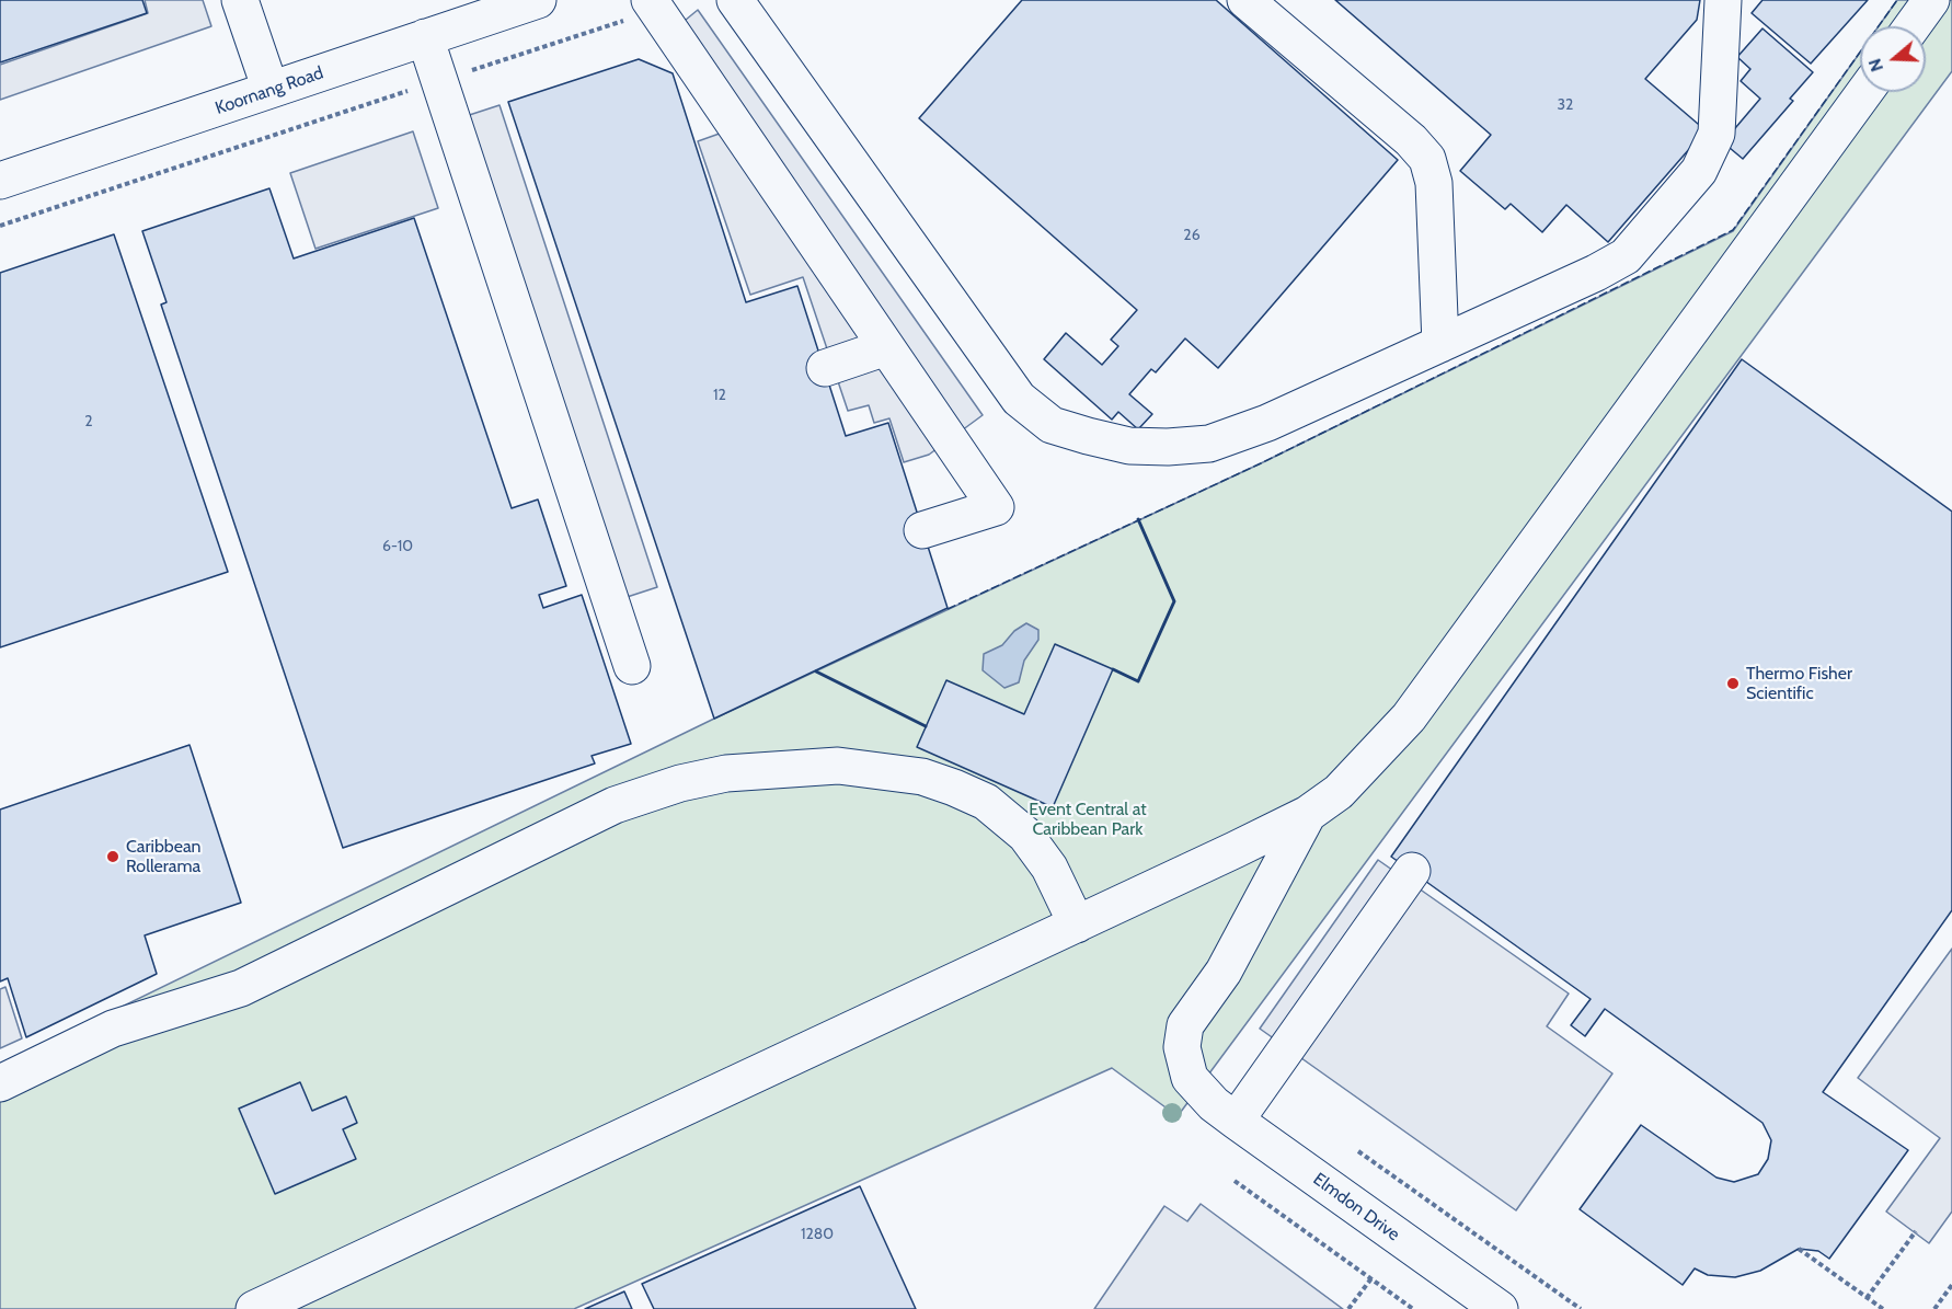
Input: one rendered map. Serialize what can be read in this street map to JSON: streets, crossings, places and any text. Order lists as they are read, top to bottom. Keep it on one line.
{"streets":{"street":["Koornang Road","Elmdon Drive"]},"parks":["Event Central at Caribbean Park"],"places":["Thermo Fisher Scientific","Caribbean Rollerama"],"house_numbers":["32","26","12","2","6-10","1280"],"north":"left"}
